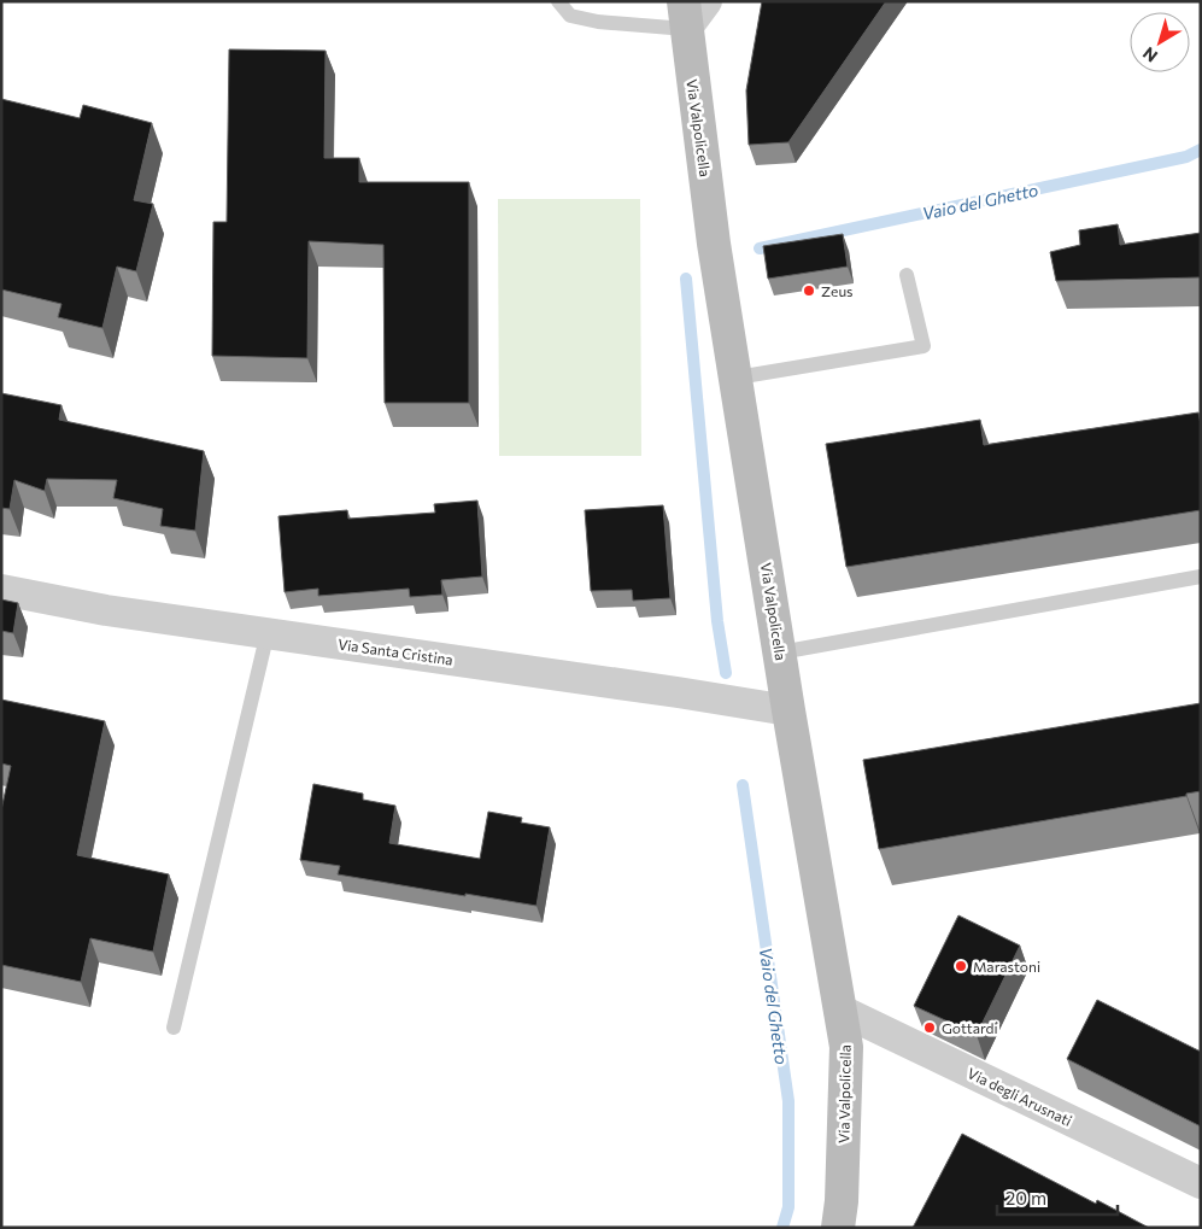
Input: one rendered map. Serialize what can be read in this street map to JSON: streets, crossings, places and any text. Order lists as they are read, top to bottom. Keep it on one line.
{"streets":{"main road":["Via Valpolicella"],"street":["Via Santa Cristina","Via degli Arusnati"]},"crossings":[["Via Valpolicella","Via Santa Cristina"],["Via Valpolicella","Via degli Arusnati"]],"water":["Vaio del Ghetto"],"places":["Zeus","Marastoni","Gottardi"],"scale_bar":"20 m","north":"bottom left"}
